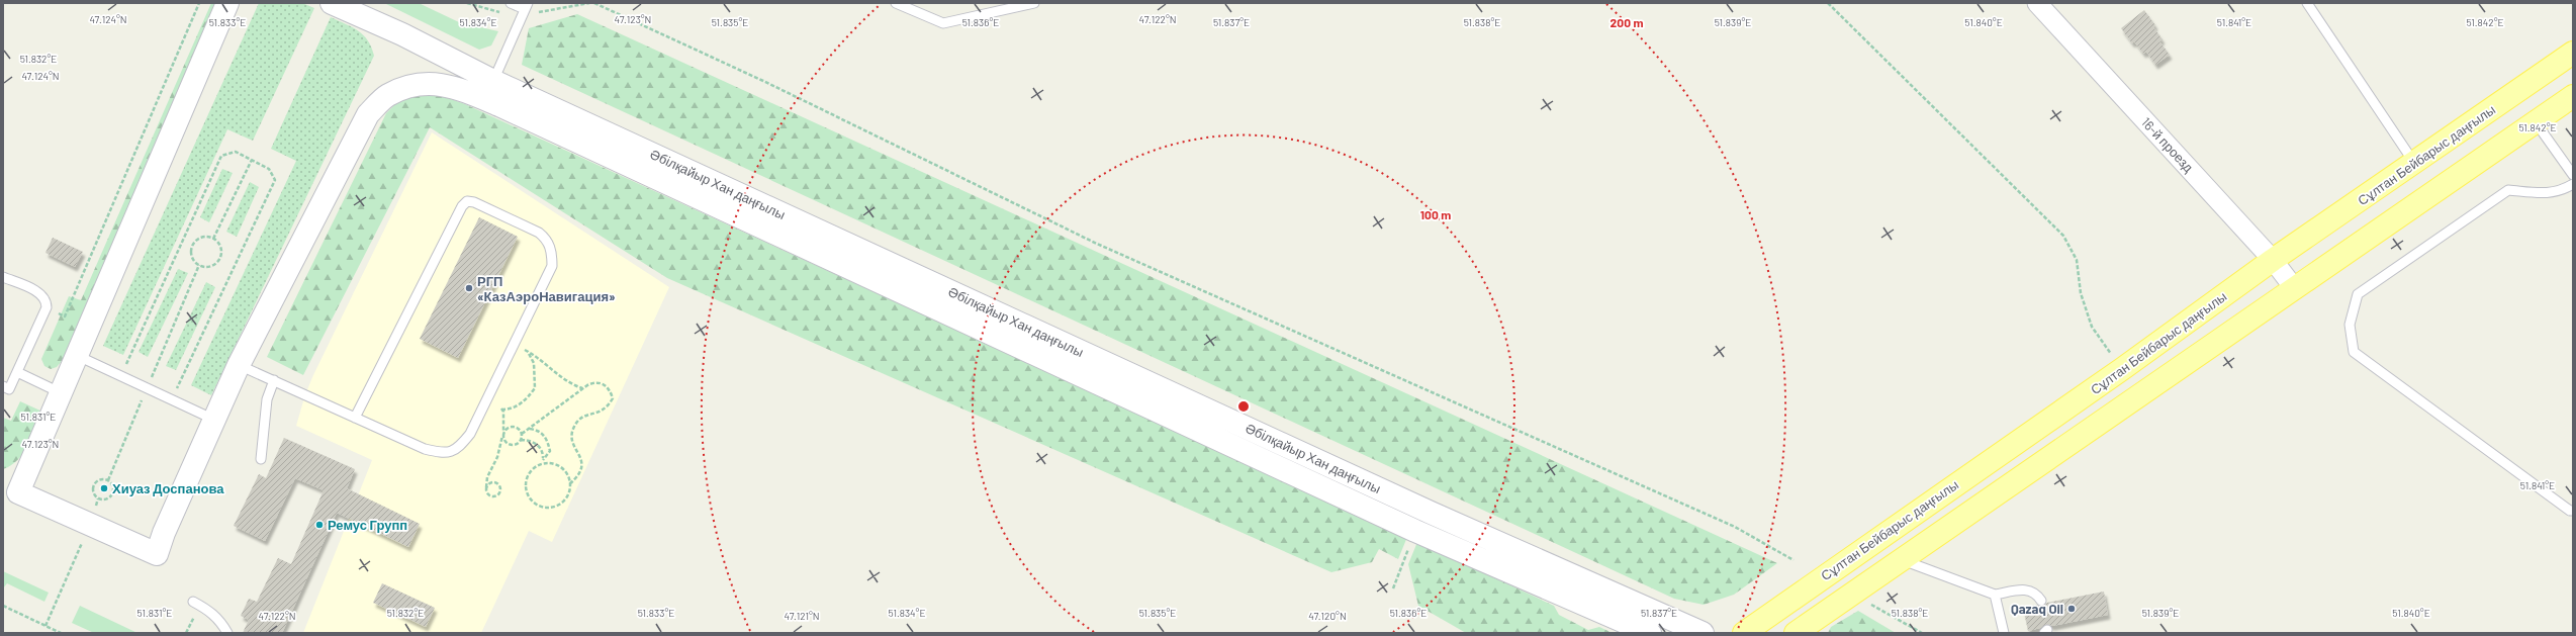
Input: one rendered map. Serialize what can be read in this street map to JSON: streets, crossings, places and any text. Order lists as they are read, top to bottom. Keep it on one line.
{"streets":{"main road":["Сұлтан Бейбарыс даңғылы"],"street":["16-й проезд","Әбілқайыр Хан даңғылы"]},"crossings":[["16-й проезд","Сұлтан Бейбарыс даңғылы"]],"places":["РГП «КазАэроНавигация»","Хиуаз Доспанова","Ремус Групп","Qazaq Oil"],"coordinates":["47.124°N","47.122°N","47.123°N","51.842°E","51.837°E","51.838°E","51.840°E","51.841°E","51.833°E","51.834°E","51.835°E","51.836°E","51.839°E","51.832°E","51.831°E","47.121°N","47.120°N"],"rings":["200 m","100 m"]}
